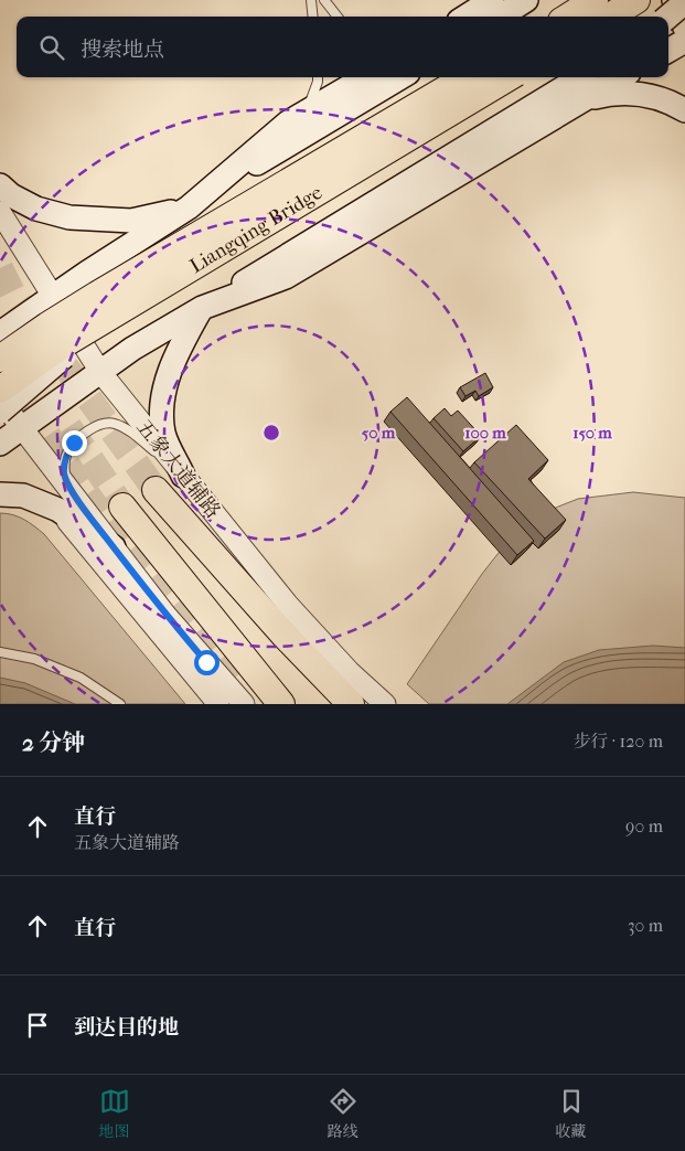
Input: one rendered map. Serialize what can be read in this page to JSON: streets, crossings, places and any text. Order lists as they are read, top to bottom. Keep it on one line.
{"streets":{"main road":["Liangqing Bridge"],"street":["五象大道辅路"]},"page":{"search":"搜索地点","heading":["2 分钟","步行 · 120 m"],"list":[["直行","五象大道辅路","90 m"],["直行","30 m"],"到达目的地"],"nav":["地图","路线","收藏"]},"rings":["50 m","100 m","150 m"]}
